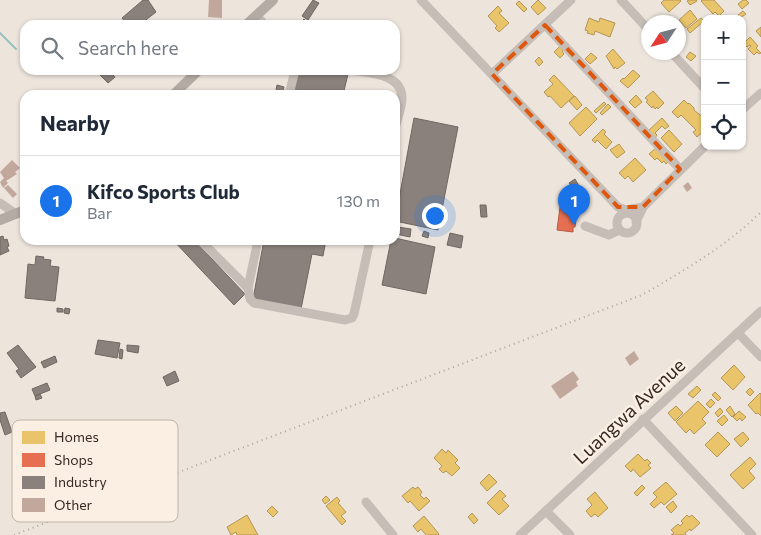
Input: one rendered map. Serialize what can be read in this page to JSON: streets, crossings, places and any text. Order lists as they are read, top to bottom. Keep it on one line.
{"streets":{"street":["Luangwa Avenue"]},"legend":["Homes","Shops","Industry","Other"],"north":"bottom left","page":{"map_buttons":["+","−"],"search":"Search here","heading":"Nearby","list":[{"mark":"1","name":"Kifco Sports Club","note":"Bar","value":"130 m"}],"pins":"1"}}
